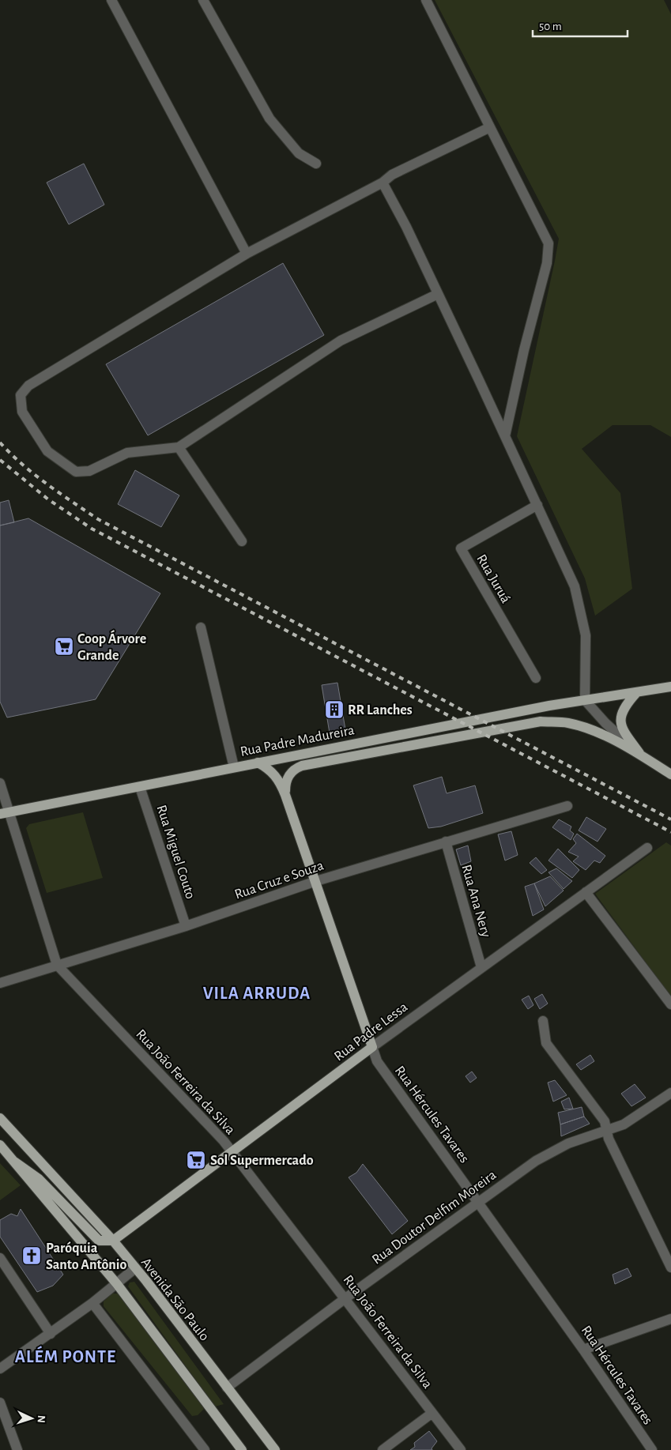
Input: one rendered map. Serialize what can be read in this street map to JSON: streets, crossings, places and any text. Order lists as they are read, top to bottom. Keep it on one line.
{"streets":{"main road":["Rua Padre Madureira","Rua Padre Lessa","Rua Hércules Tavares","Avenida São Paulo"],"street":["Rua Juruá","Rua Miguel Couto","Rua Cruz e Souza","Rua Ana Nery","Rua João Ferreira da Silva","Rua Doutor Delfim Moreira"]},"crossings":[["Rua Padre Madureira","Rua Miguel Couto"],["Rua Padre Madureira","Rua João Ferreira da Silva"],["Rua Padre Madureira","Rua Hércules Tavares"],["Rua Miguel Couto","Rua Cruz e Souza"],["Rua Cruz e Souza","Rua Ana Nery"],["Rua Cruz e Souza","Rua João Ferreira da Silva"],["Rua Cruz e Souza","Rua Hércules Tavares"],["Rua Ana Nery","Rua Padre Lessa"],["Rua Padre Lessa","Rua João Ferreira da Silva"],["Rua Padre Lessa","Rua Hércules Tavares"],["Rua Padre Lessa","Avenida São Paulo"],["Rua João Ferreira da Silva","Rua Doutor Delfim Moreira"],["Rua Hércules Tavares","Rua Doutor Delfim Moreira"],["Rua Doutor Delfim Moreira","Avenida São Paulo"]],"districts":["VILA ARRUDA","ALÉM PONTE"],"places":{"supermarket":["Coop Árvore Grande","Sol Supermercado"],"building":["RR Lanches"],"church":["Paróquia Santo Antônio"]},"scale_bar":"50 m","north":"right"}
